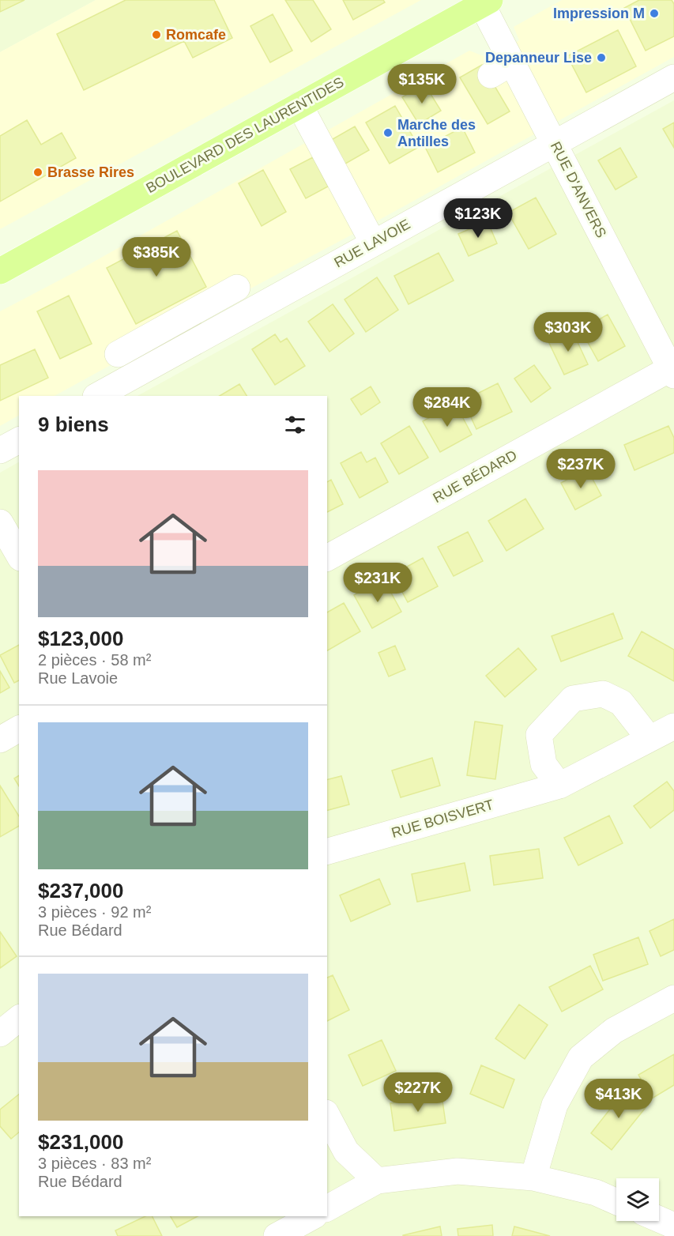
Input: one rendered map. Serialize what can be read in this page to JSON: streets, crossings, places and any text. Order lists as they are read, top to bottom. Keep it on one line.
{"streets":{"main road":["BOULEVARD DES LAURENTIDES"],"street":["RUE D'ANVERS","RUE LAVOIE","RUE BÉDARD","RUE BOISVERT"]},"crossings":[["BOULEVARD DES LAURENTIDES","RUE D'ANVERS"],["RUE D'ANVERS","RUE LAVOIE"],["RUE D'ANVERS","RUE BÉDARD"]],"places":["Impression M","Romcafe","Depanneur Lise","Marche des Antilles","Brasse Rires"],"page":{"price":["$135K","$123K","$385K","$303K","$284K","$237K","$231K","$227K","$413K"],"heading":"9 biens","list":[{"name":"$123,000","note":"2 pièces · 58 m² · Rue Lavoie"},{"name":"$237,000","note":"3 pièces · 92 m² · Rue Bédard"},{"name":"$231,000","note":"3 pièces · 83 m² · Rue Bédard"}]}}
